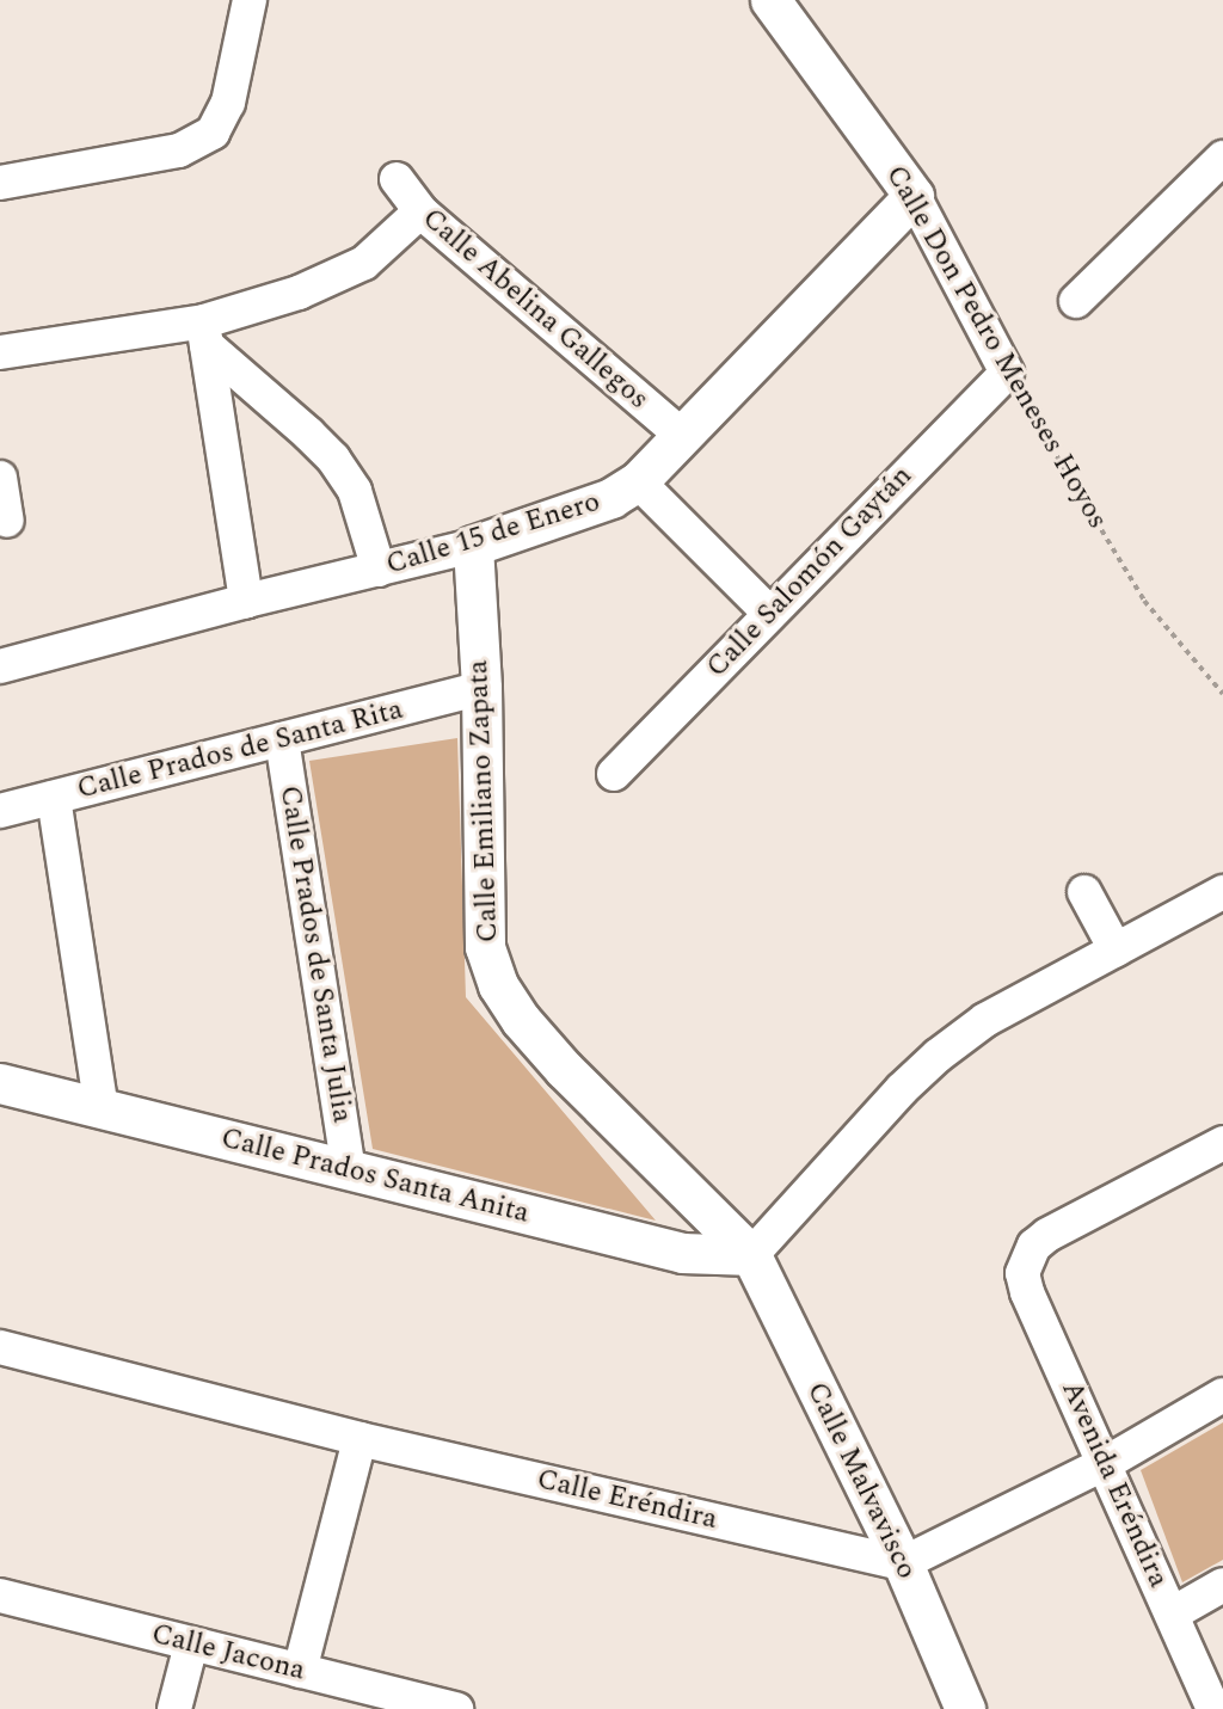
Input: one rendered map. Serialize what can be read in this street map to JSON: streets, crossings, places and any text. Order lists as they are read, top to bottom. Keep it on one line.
{"streets":{"street":["Calle Abelina Gallegos","Calle Don Pedro Meneses Hoyos","Calle 15 de Enero","Calle Salomón Gaytán","Calle Prados de Santa Rita","Calle Emiliano Zapata","Calle Prados de Santa Julia","Calle Prados Santa Anita","Calle Malvavisco","Avenida Eréndira","Calle Eréndira","Calle Jacona"]},"crossings":[["Calle Abelina Gallegos","Calle 15 de Enero"],["Calle Don Pedro Meneses Hoyos","Calle 15 de Enero"],["Calle Don Pedro Meneses Hoyos","Calle Salomón Gaytán"],["Calle 15 de Enero","Calle Emiliano Zapata"],["Calle Prados de Santa Rita","Calle Emiliano Zapata"],["Calle Prados de Santa Rita","Calle Prados de Santa Julia"],["Calle Emiliano Zapata","Calle Prados Santa Anita"],["Calle Emiliano Zapata","Calle Malvavisco"],["Calle Prados de Santa Julia","Calle Prados Santa Anita"],["Calle Prados Santa Anita","Calle Malvavisco"],["Calle Malvavisco","Calle Eréndira"]]}
